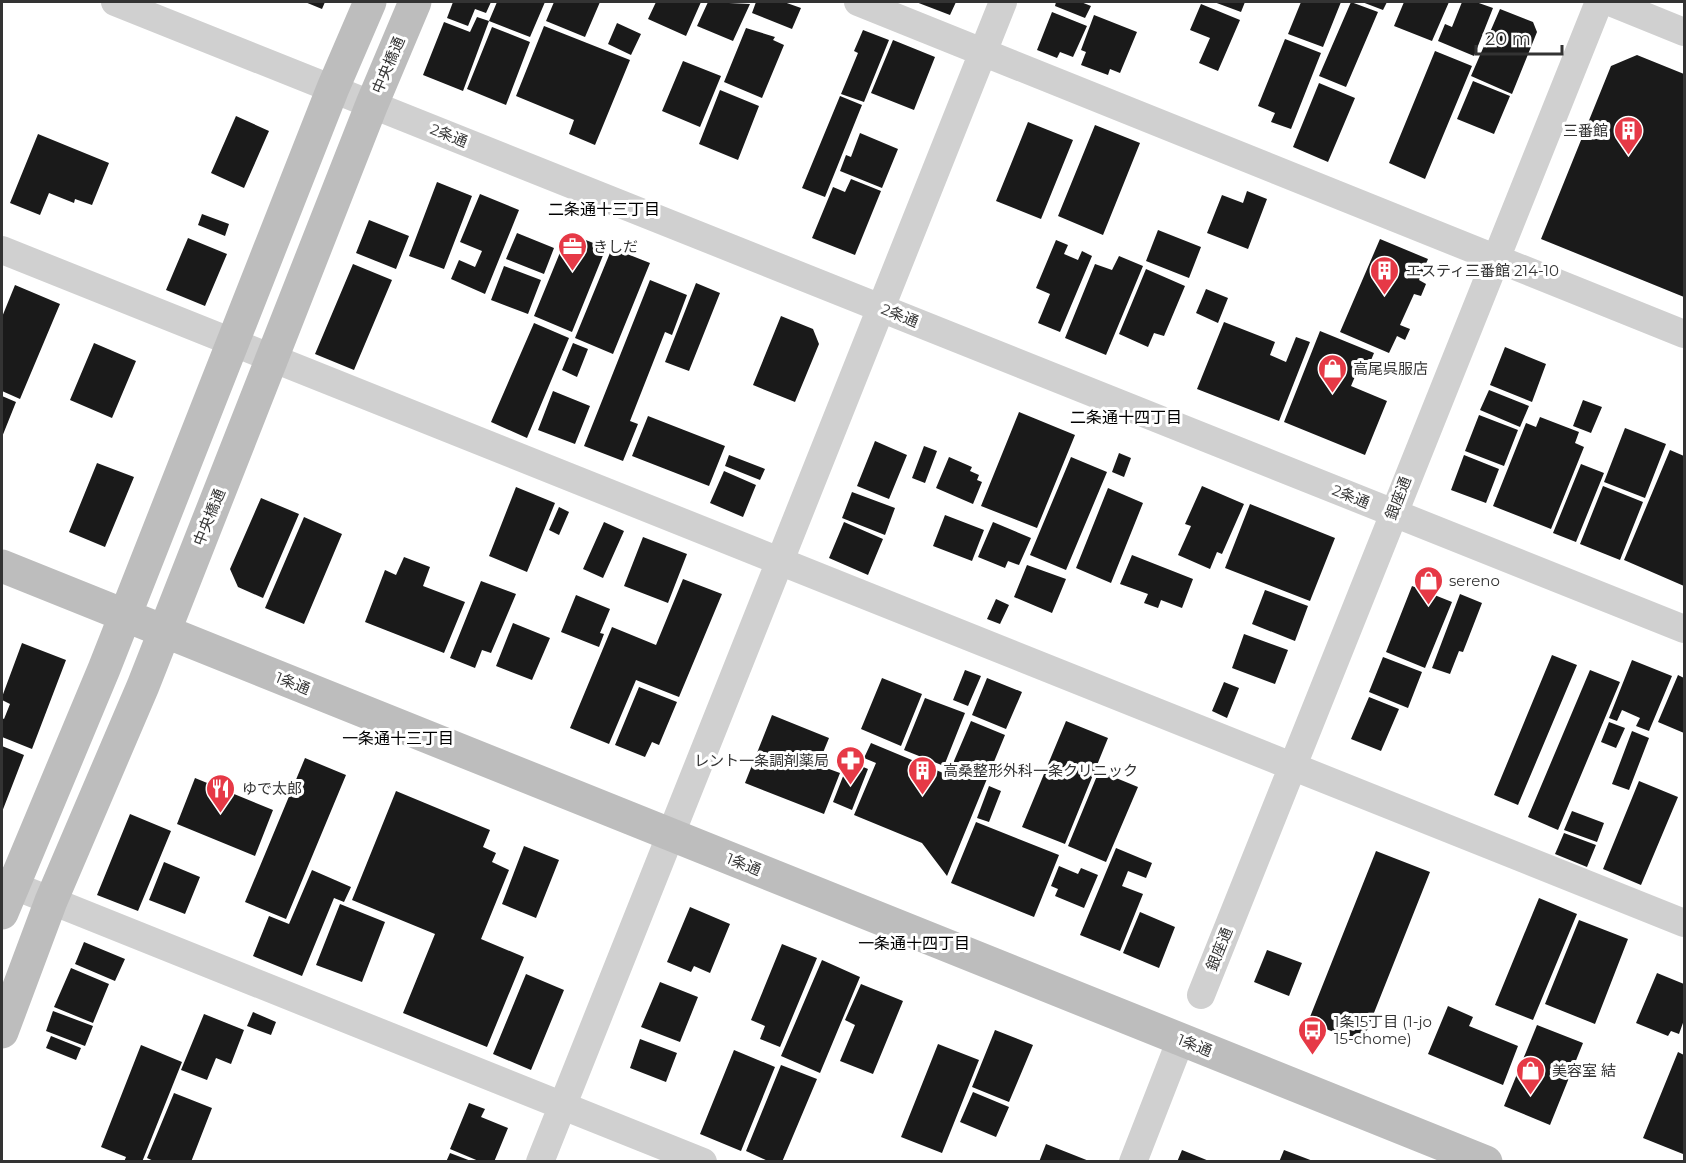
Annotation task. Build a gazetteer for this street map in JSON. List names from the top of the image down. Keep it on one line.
{"streets":{"street":["中央橋通","2条通","銀座通","1条通"]},"crossings":[["中央橋通","2条通"],["中央橋通","1条通"],["2条通","銀座通"]],"districts":["二条通十三丁目","二条通十四丁目","一条通十三丁目","一条通十四丁目"],"places":{"building":["三番館","エスティ三番館 214-10","高桑整形外科一条クリニック"],"office":["きしだ"],"shop":["高尾呉服店","sereno","美容室 結"],"pharmacy":["レント一条調剤薬局"],"restaurant":["ゆで太郎"],"bus stop":["1条15丁目 (1-jo 15-chome)"]},"scale_bar":"20 m"}
